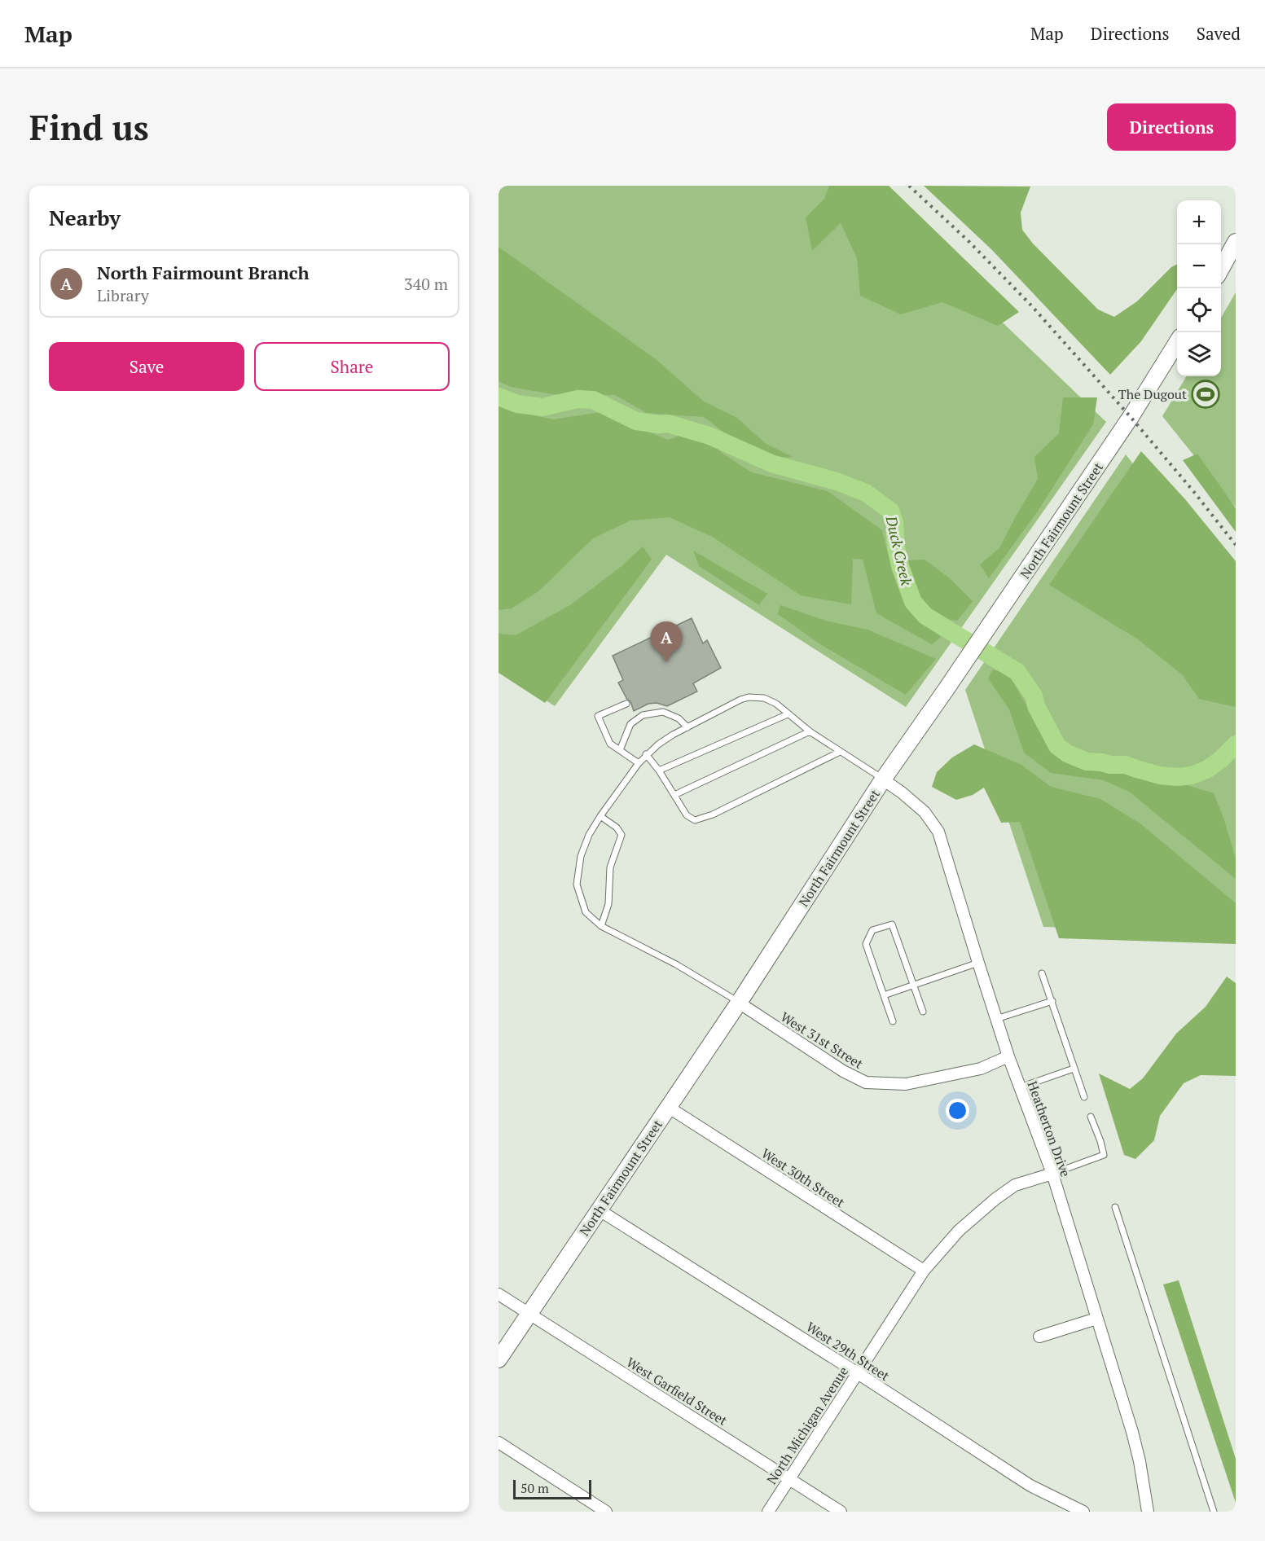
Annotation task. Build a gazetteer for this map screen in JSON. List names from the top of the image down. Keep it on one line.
{"streets":{"street":["North Fairmount Street","West 31st Street","Heatherton Drive","West 30th Street","West 29th Street","West Garfield Street","North Michigan Avenue"]},"crossings":[["North Fairmount Street","West 31st Street"],["North Fairmount Street","Heatherton Drive"],["North Fairmount Street","West 30th Street"],["North Fairmount Street","West 29th Street"],["North Fairmount Street","West Garfield Street"],["West 31st Street","Heatherton Drive"],["Heatherton Drive","North Michigan Avenue"],["West 30th Street","North Michigan Avenue"],["West 29th Street","North Michigan Avenue"],["West Garfield Street","North Michigan Avenue"]],"water":["Duck Creek"],"places":{"sports":["The Dugout"]},"scale_bar":"50 m","page":{"header":"Map","nav":["Map","Directions","Saved"],"buttons":["Directions",["Save","Share"]],"title":"Find us","heading":"Nearby","map_buttons":["+","−"],"list":[{"mark":"A","name":"North Fairmount Branch","note":"Library","value":"340 m"}],"pins":"A","scale":"50 m"}}
